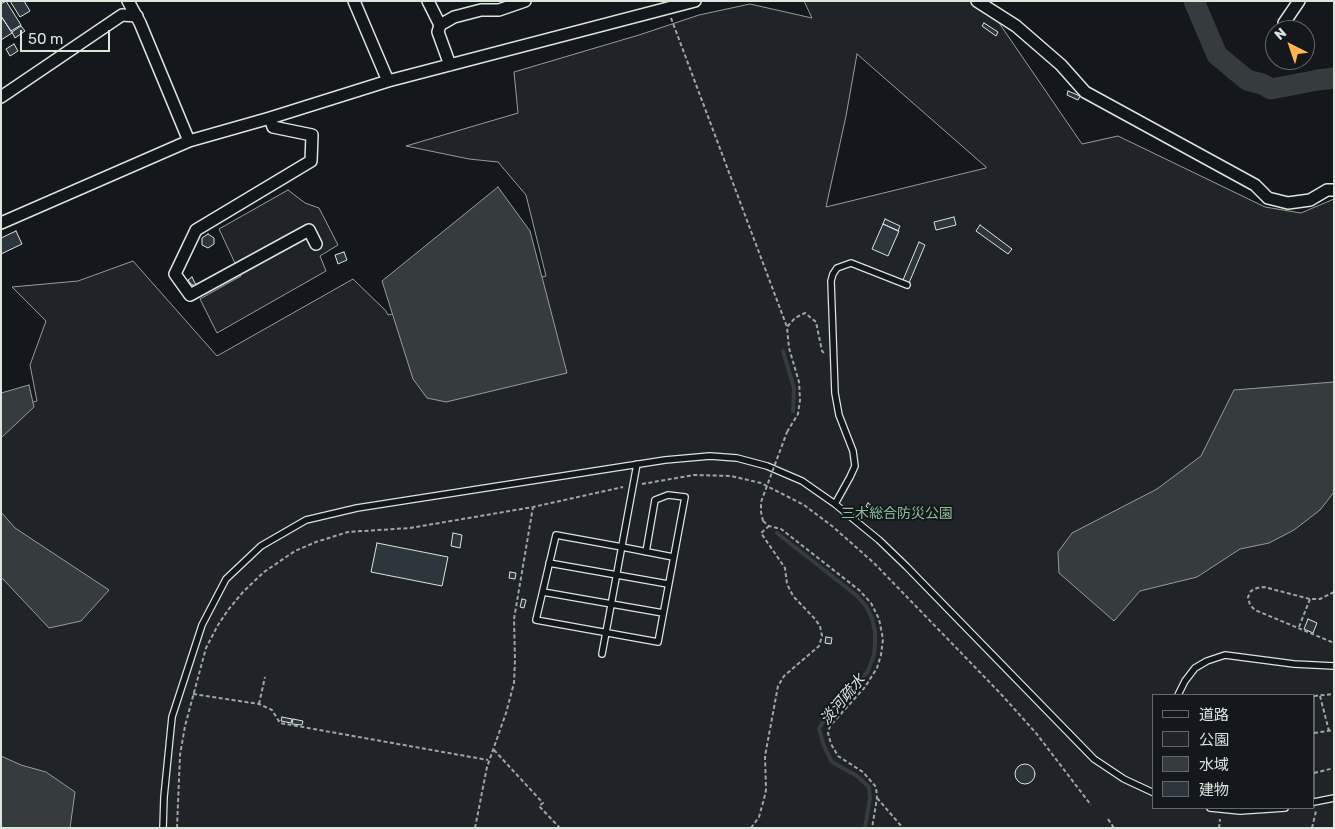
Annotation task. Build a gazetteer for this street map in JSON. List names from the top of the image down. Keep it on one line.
{"water":["淡河疏水"],"parks":["三木総合防災公園"],"legend":["道路","公園","水域","建物"],"scale_bar":"50 m","north":"top left"}
